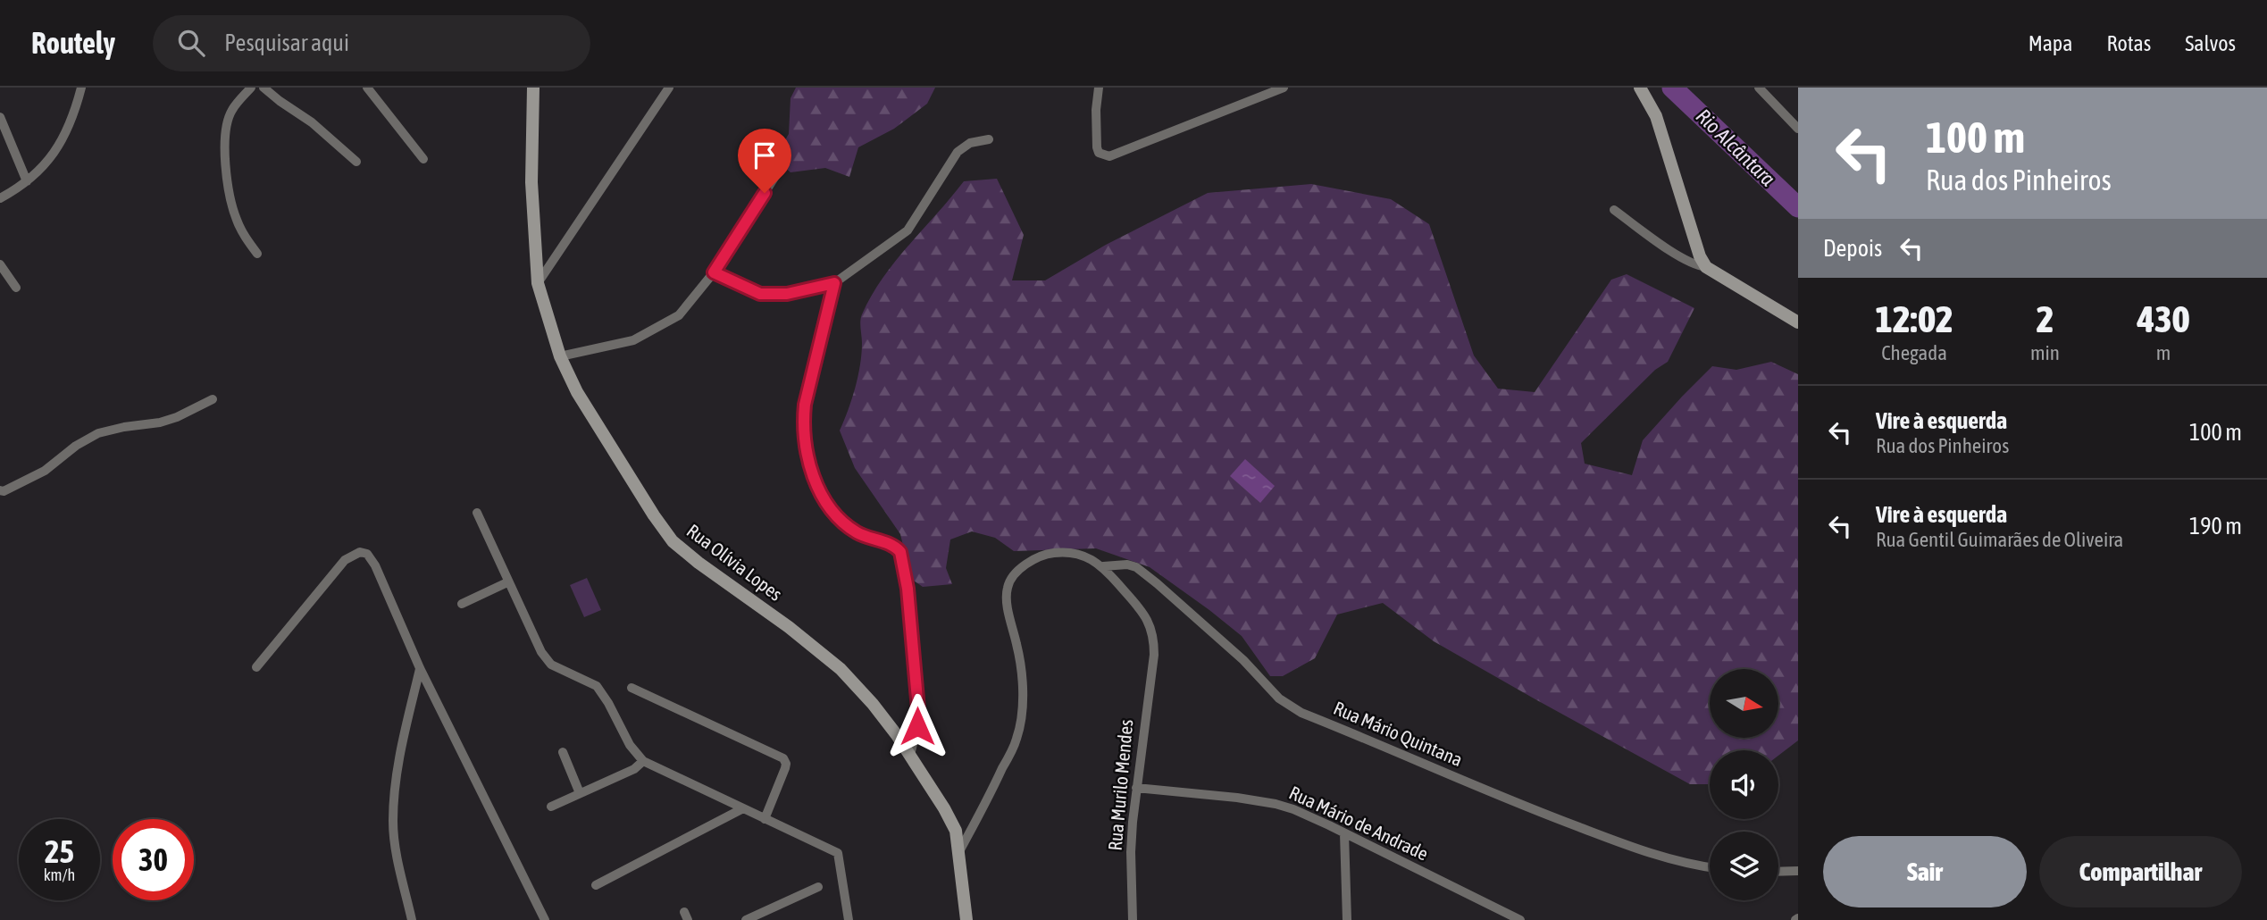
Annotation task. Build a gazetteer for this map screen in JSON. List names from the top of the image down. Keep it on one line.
{"streets":{"street":["Rua Olívia Lopes","Rua Mário Quintana","Rua Murilo Mendes","Rua Mário de Andrade"]},"crossings":[["Rua Mário Quintana","Rua Murilo Mendes"],["Rua Murilo Mendes","Rua Mário de Andrade"]],"water":["Rio Alcântara"],"north":"right","page":{"header":"Routely","search":"Pesquisar aqui","nav":["Mapa","Rotas","Salvos"],"turn":["100 m","Rua dos Pinheiros"],"then":"Depois","eta":["12:02","Chegada","2","min","430","m"],"list":[{"name":"Vire à esquerda","note":"Rua dos Pinheiros","value":"100 m"},{"name":"Vire à esquerda","note":"Rua Gentil Guimarães de Oliveira","value":"190 m"}],"speed":"25 km/h","limit":"30","buttons":["Sair","Compartilhar"]}}
